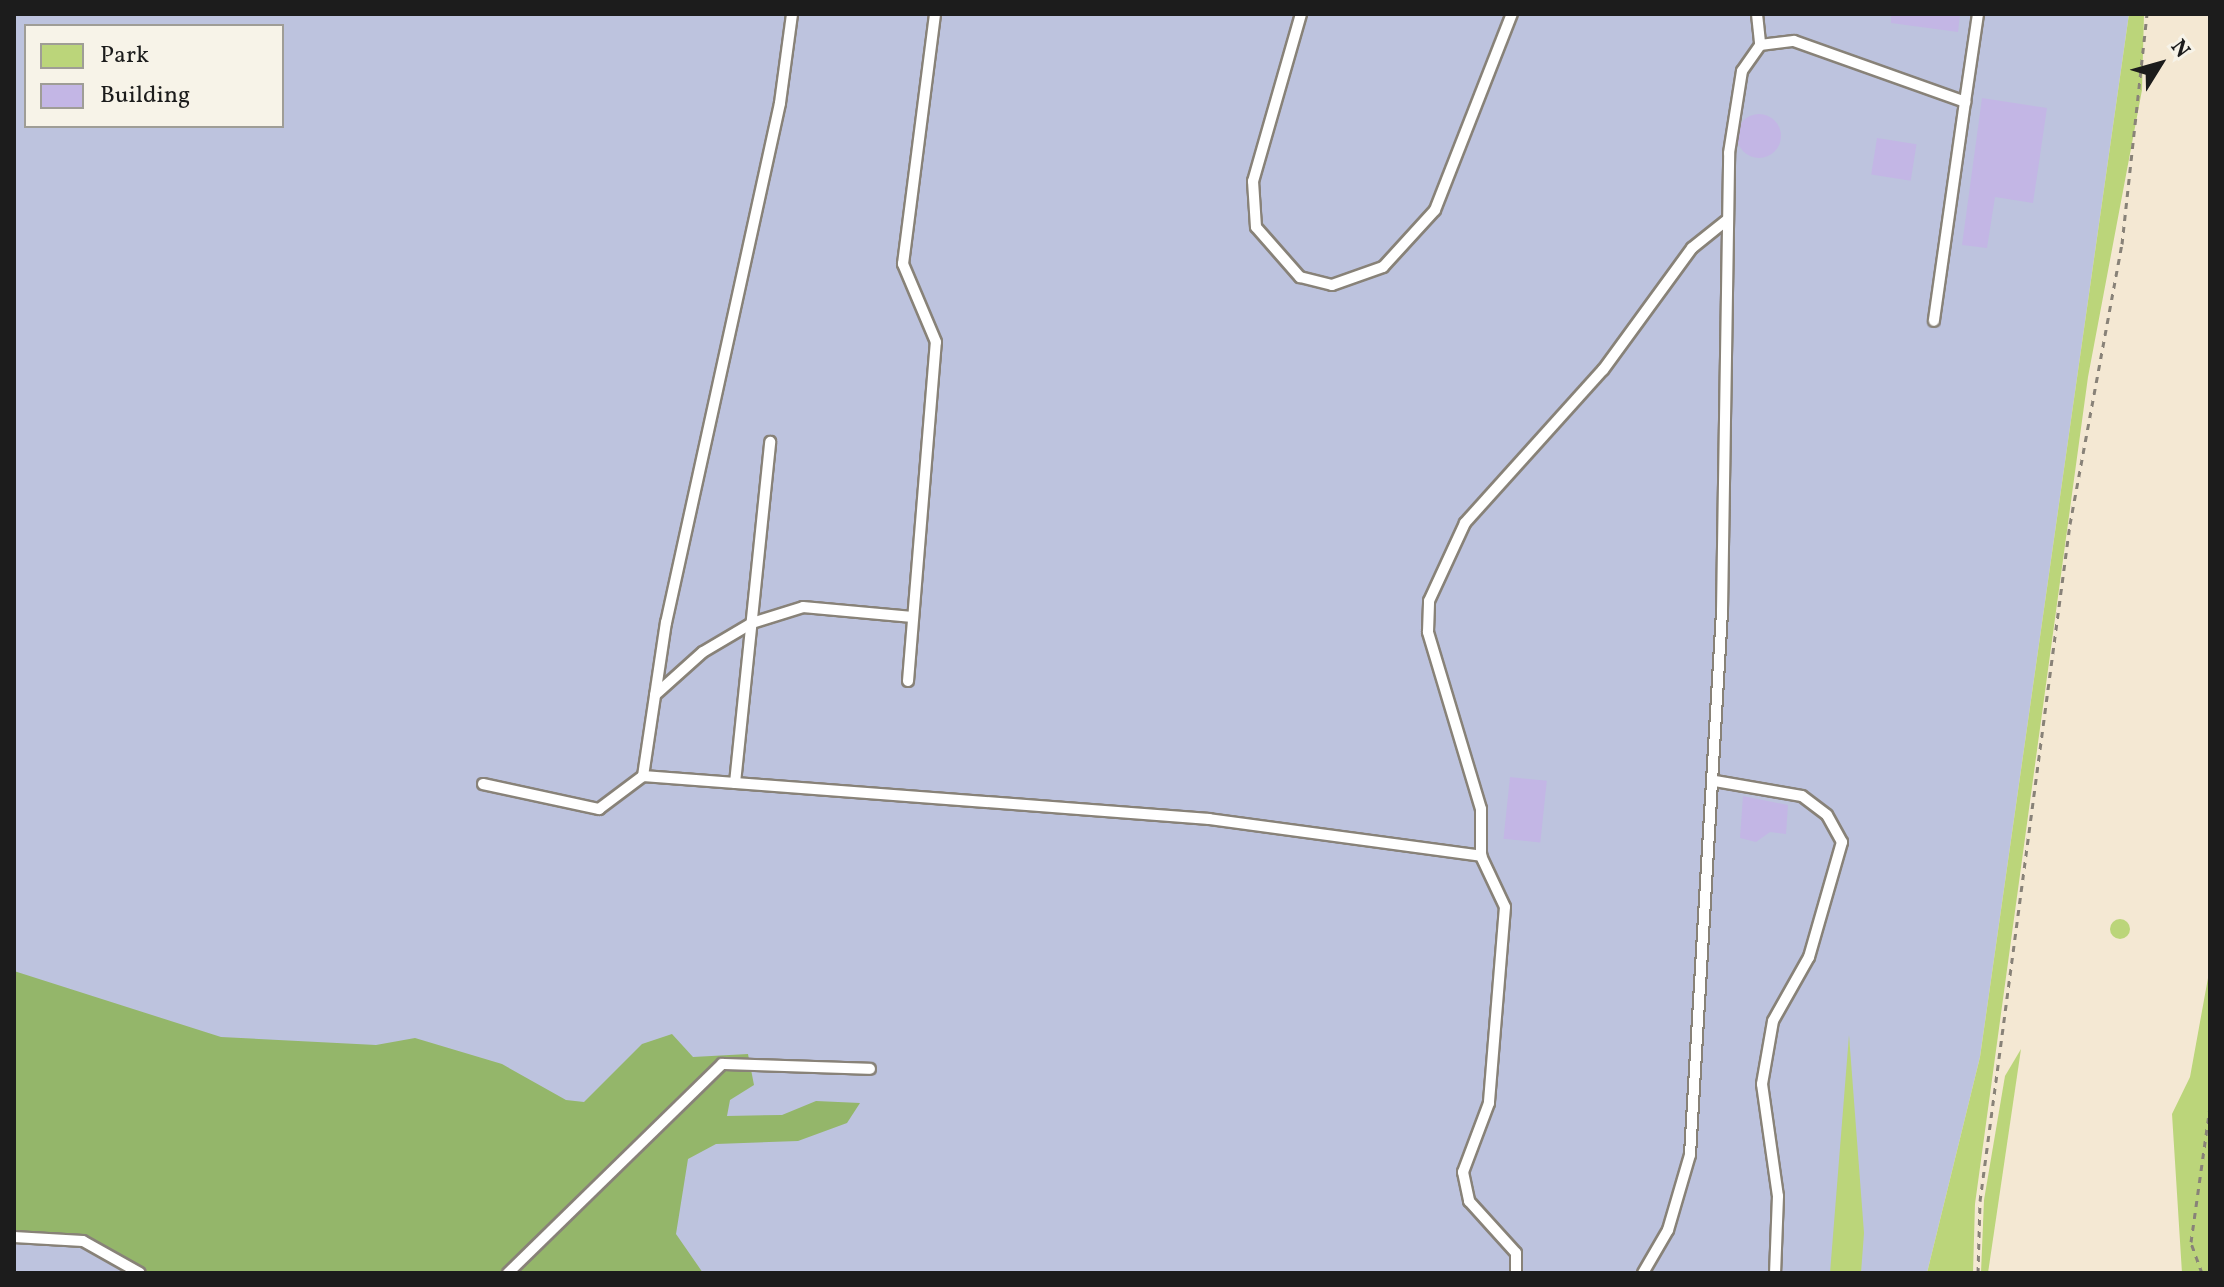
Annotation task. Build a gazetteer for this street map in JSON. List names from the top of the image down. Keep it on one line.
{"legend":["Park","Building"],"north":"top right"}
